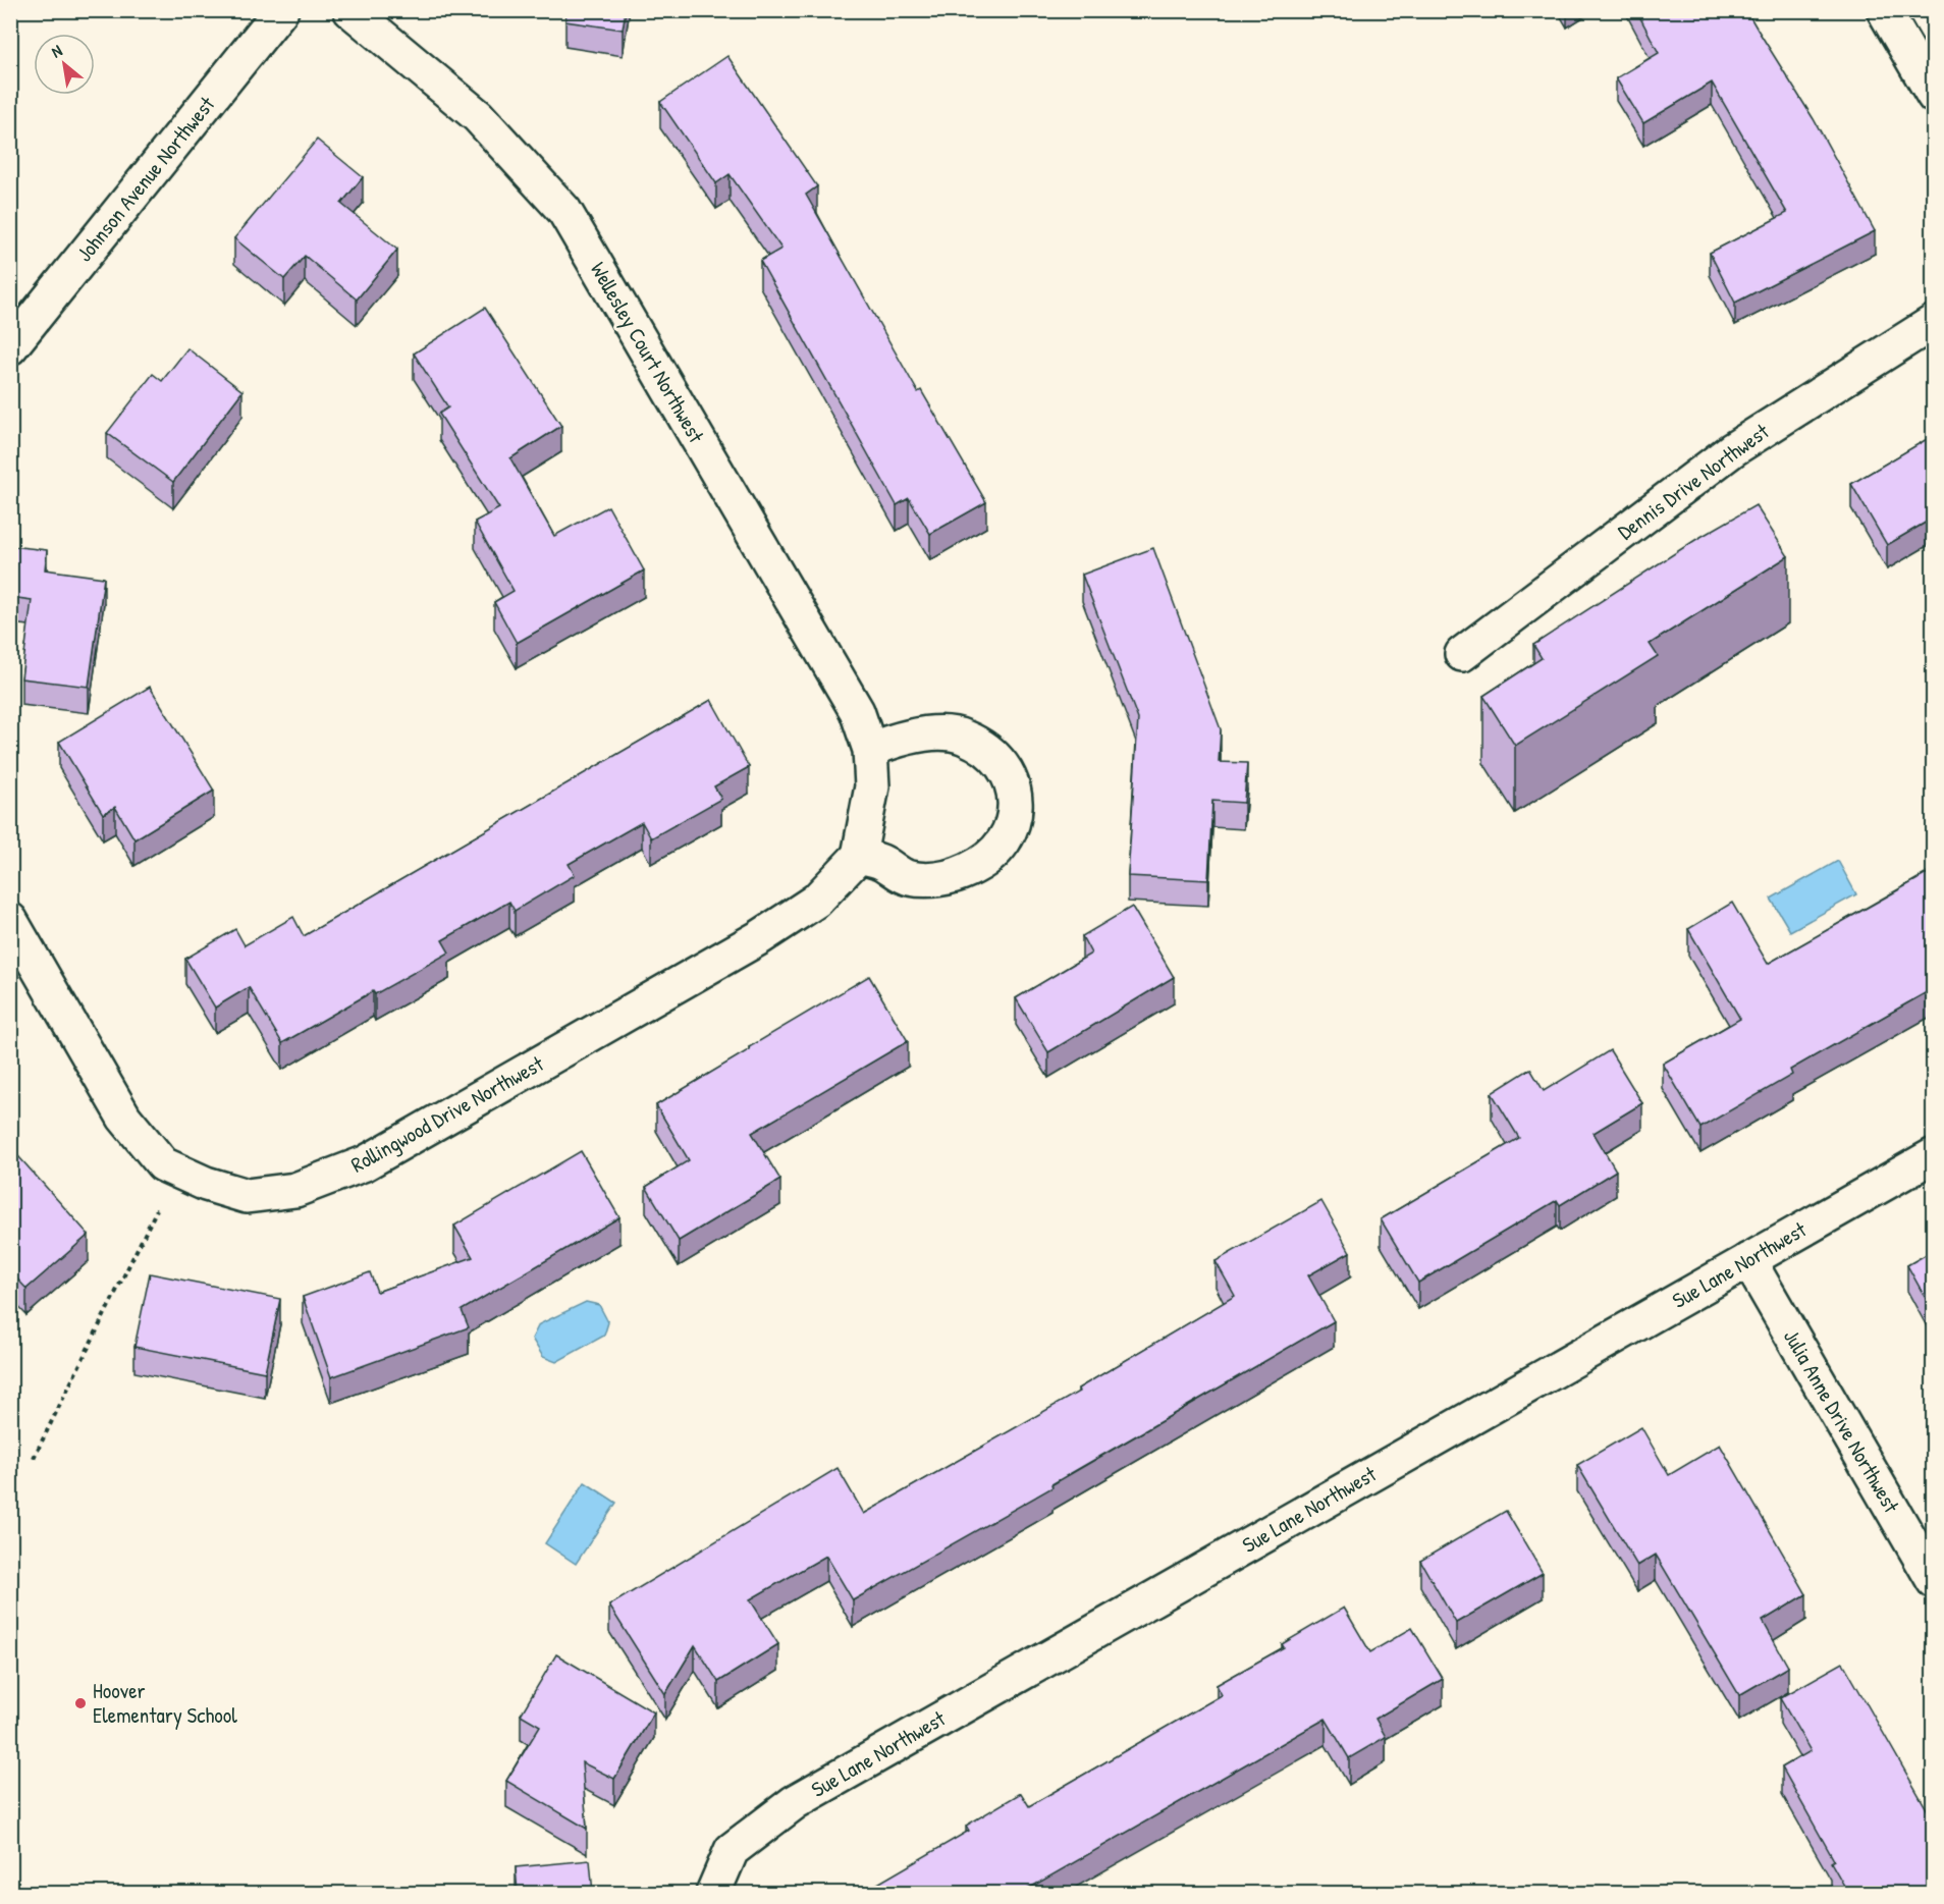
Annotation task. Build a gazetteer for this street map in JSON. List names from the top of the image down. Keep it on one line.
{"streets":{"street":["Johnson Avenue Northwest","Wellesley Court Northwest","Dennis Drive Northwest","Rollingwood Drive Northwest","Sue Lane Northwest","Julia Anne Drive Northwest"]},"crossings":[["Wellesley Court Northwest","Rollingwood Drive Northwest"],["Sue Lane Northwest","Julia Anne Drive Northwest"]],"places":["Hoover Elementary School"],"north":"top left"}
